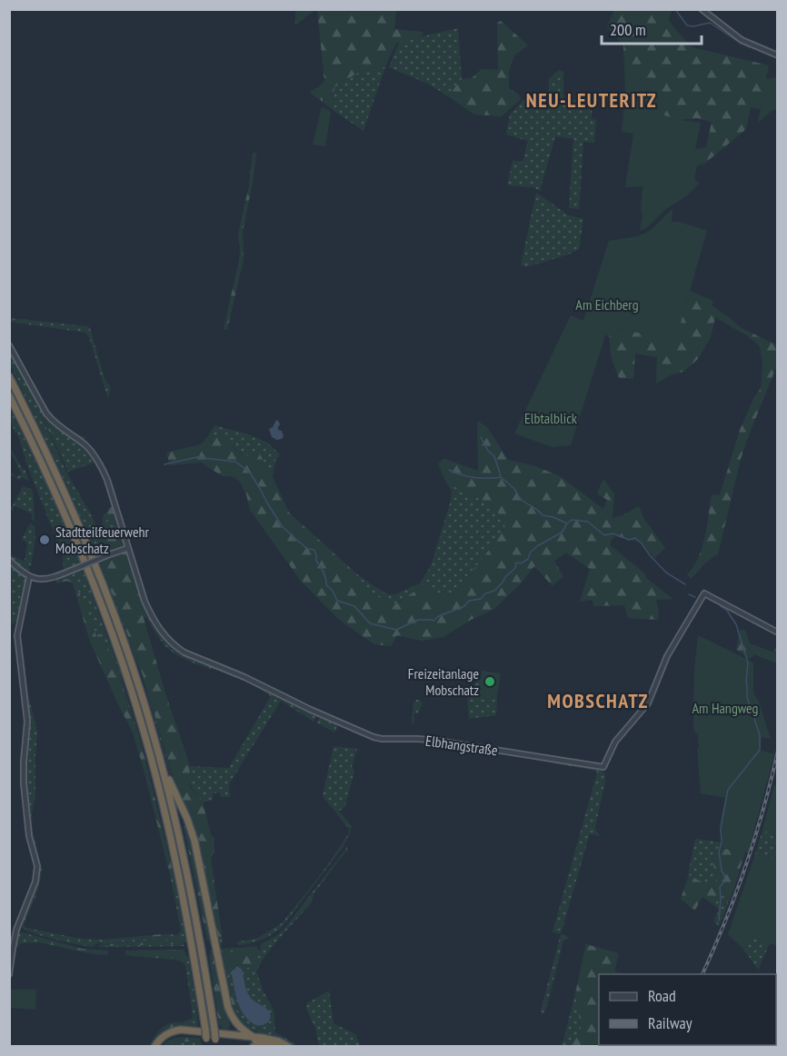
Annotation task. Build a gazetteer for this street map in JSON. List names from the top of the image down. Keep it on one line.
{"streets":{"street":["Elbhangstraße"]},"districts":["NEU-LEUTERITZ","MOBSCHATZ"],"parks":["Am Eichberg","Elbtalblick","Am Hangweg"],"places":["Stadtteilfeuerwehr Mobschatz","Freizeitanlage Mobschatz"],"legend":["Road","Railway"],"scale_bar":"200 m"}
